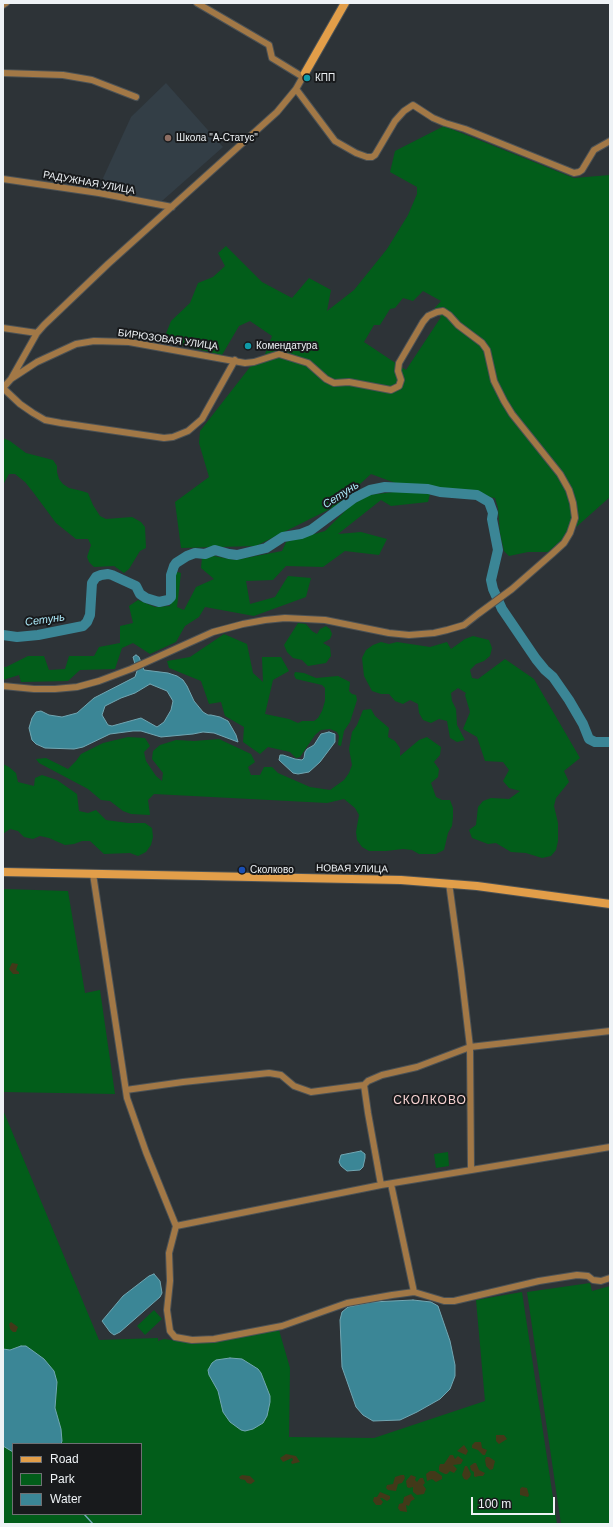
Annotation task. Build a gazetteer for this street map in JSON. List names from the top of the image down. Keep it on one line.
{"streets":{"street":["РАДУЖНАЯ УЛИЦА","БИРЮЗОВАЯ УЛИЦА","НОВАЯ УЛИЦА"]},"districts":["СКОЛКОВО"],"water":["Сетунь"],"places":["КПП","Школа \"А-Статус\"","Комендатура","Сколково"],"legend":["Road","Park","Water"],"scale_bar":"100 m"}
